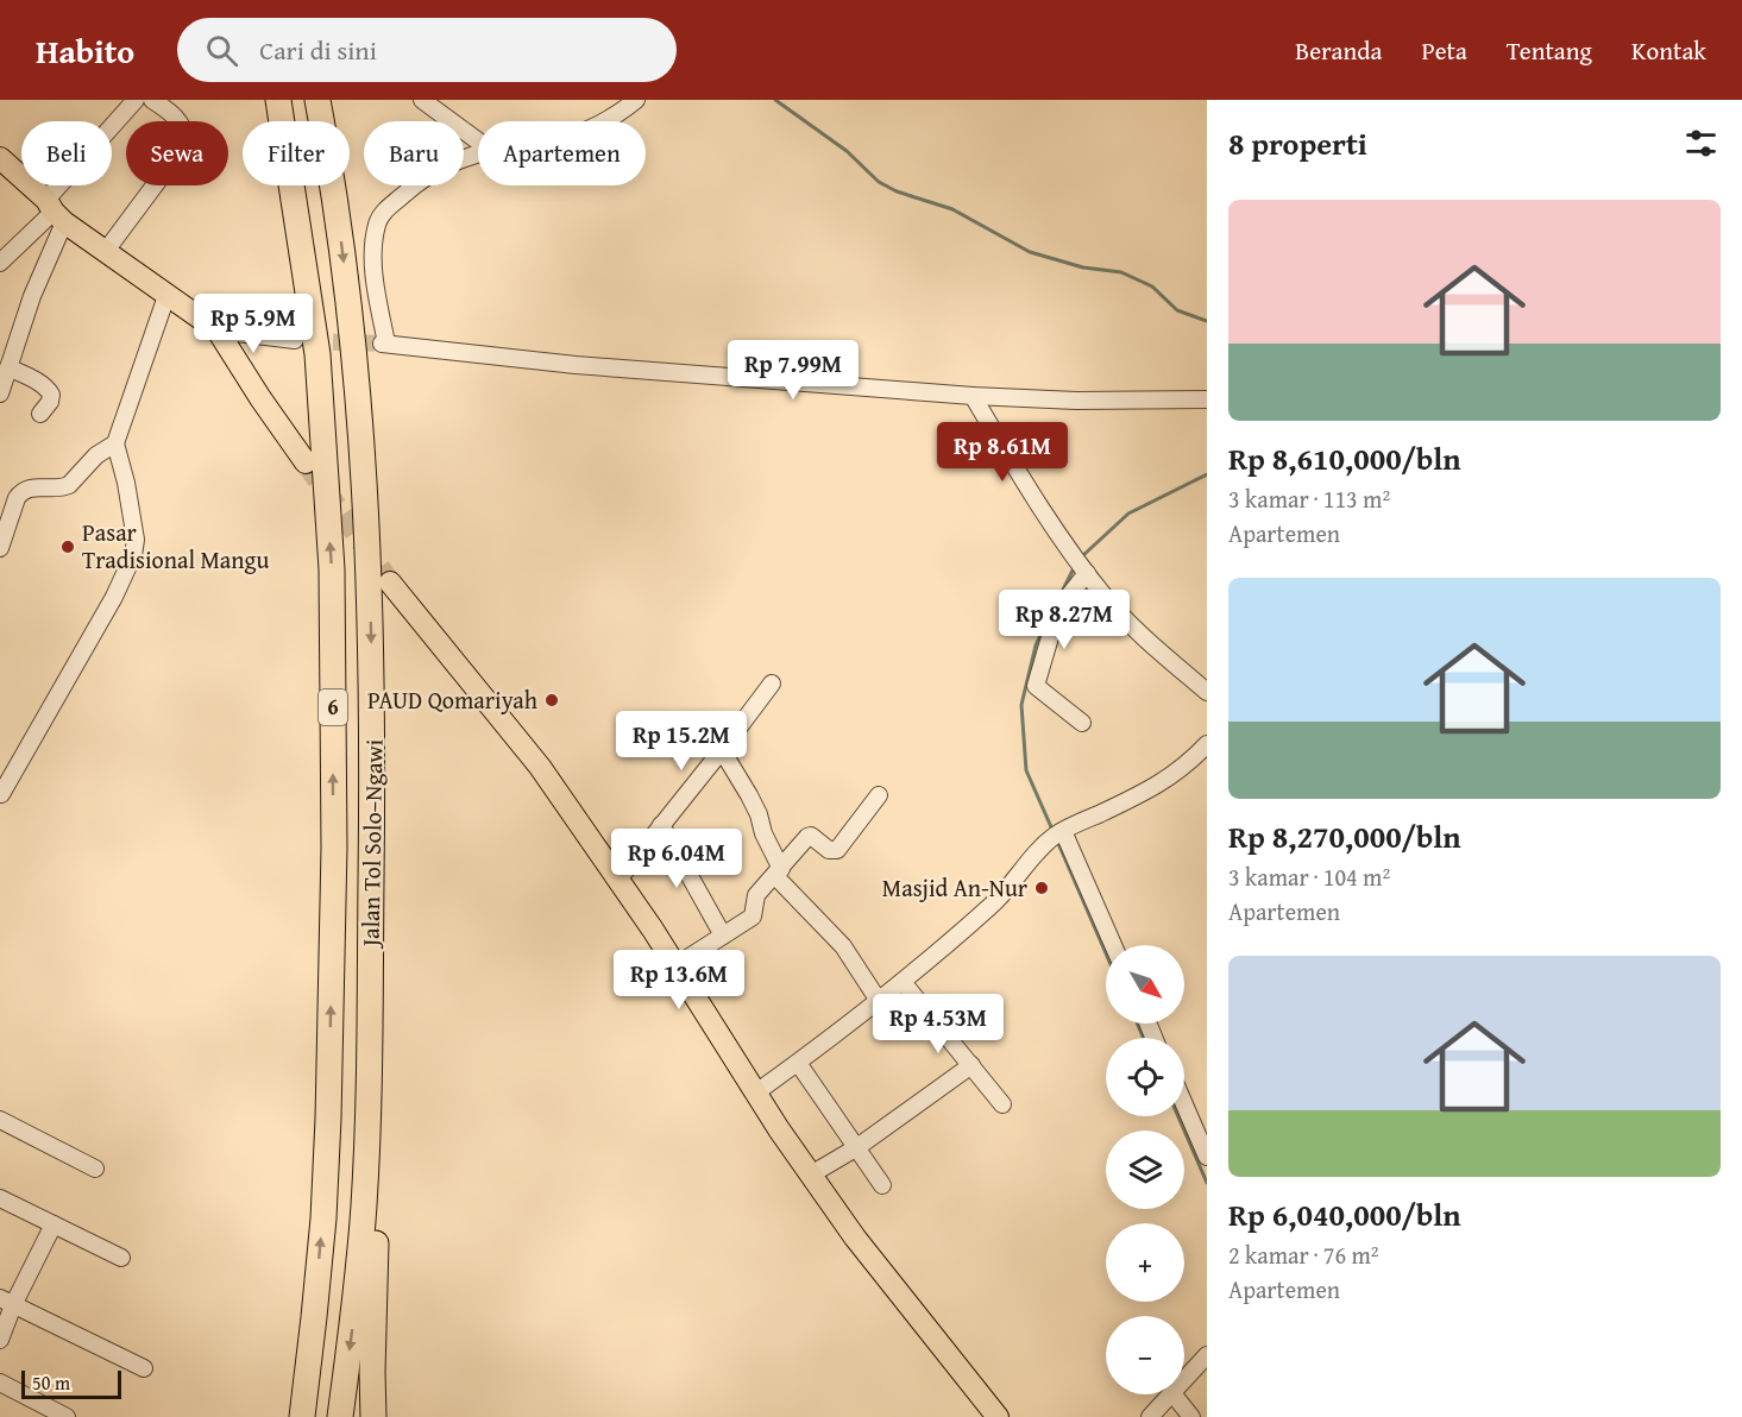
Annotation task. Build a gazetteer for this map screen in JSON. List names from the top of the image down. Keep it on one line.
{"streets":{"highway":["6","Jalan Tol Solo–Ngawi"]},"places":["Pasar Tradisional Mangu","PAUD Qomariyah","Masjid An-Nur"],"scale_bar":"50 m","north":"bottom right","page":{"header":"Habito","search":"Cari di sini","nav":["Beranda","Peta","Tentang","Kontak"],"heading":"8 properti","chip":["Beli","Sewa","Filter","Baru","Apartemen"],"list":[{"name":"Rp 8,610,000/bln","note":"3 kamar · 113 m² · Apartemen"},{"name":"Rp 8,270,000/bln","note":"3 kamar · 104 m² · Apartemen"},{"name":"Rp 6,040,000/bln","note":"2 kamar · 76 m² · Apartemen"}],"price":["Rp 5.9M","Rp 7.99M","Rp 8.61M","Rp 8.27M","Rp 15.2M","Rp 6.04M","Rp 13.6M","Rp 4.53M"],"map_buttons":["+","−"],"scale":"50 m"}}
